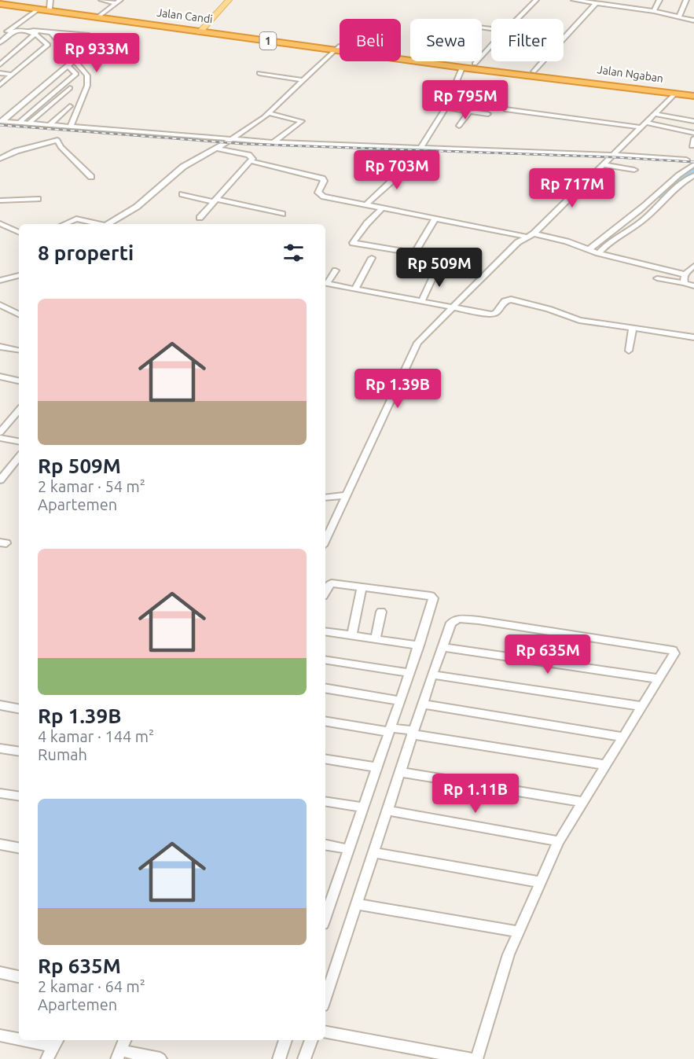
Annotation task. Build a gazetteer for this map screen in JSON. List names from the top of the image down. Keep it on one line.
{"streets":{"highway":["Jalan Candi","1","Jalan Ngaban"]},"crossings":[["Jalan Candi","1"],["Jalan Candi","Jalan Ngaban"],["1","Jalan Ngaban"]],"page":{"chip":["Beli","Sewa","Filter"],"price":["Rp 933M","Rp 795M","Rp 703M","Rp 717M","Rp 509M","Rp 1.39B","Rp 635M","Rp 1.11B"],"heading":"8 properti","list":[{"name":"Rp 509M","note":"2 kamar · 54 m² · Apartemen"},{"name":"Rp 1.39B","note":"4 kamar · 144 m² · Rumah"},{"name":"Rp 635M","note":"2 kamar · 64 m² · Apartemen"}]}}
